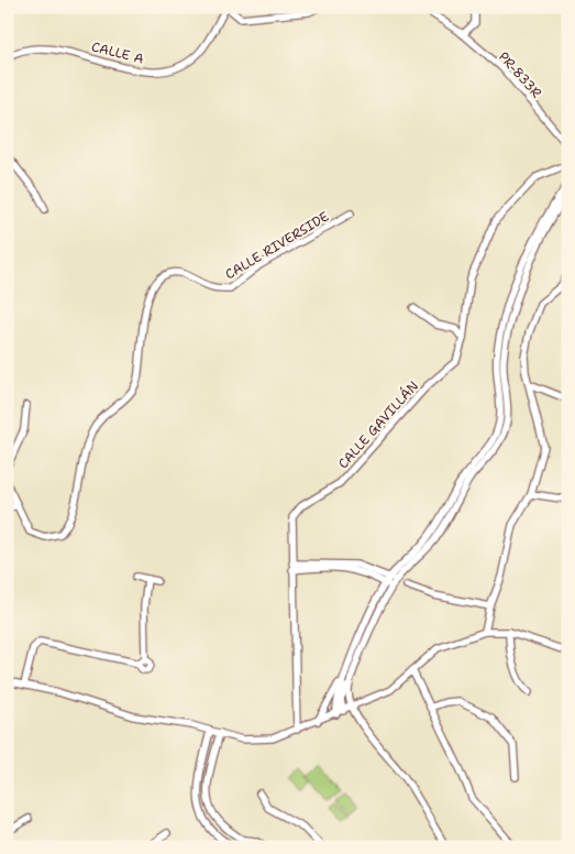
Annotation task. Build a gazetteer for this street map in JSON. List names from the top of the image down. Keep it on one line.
{"streets":{"street":["CALLE A","PR-833R","CALLE RIVERSIDE","CALLE GAVILLÁN"]}}
